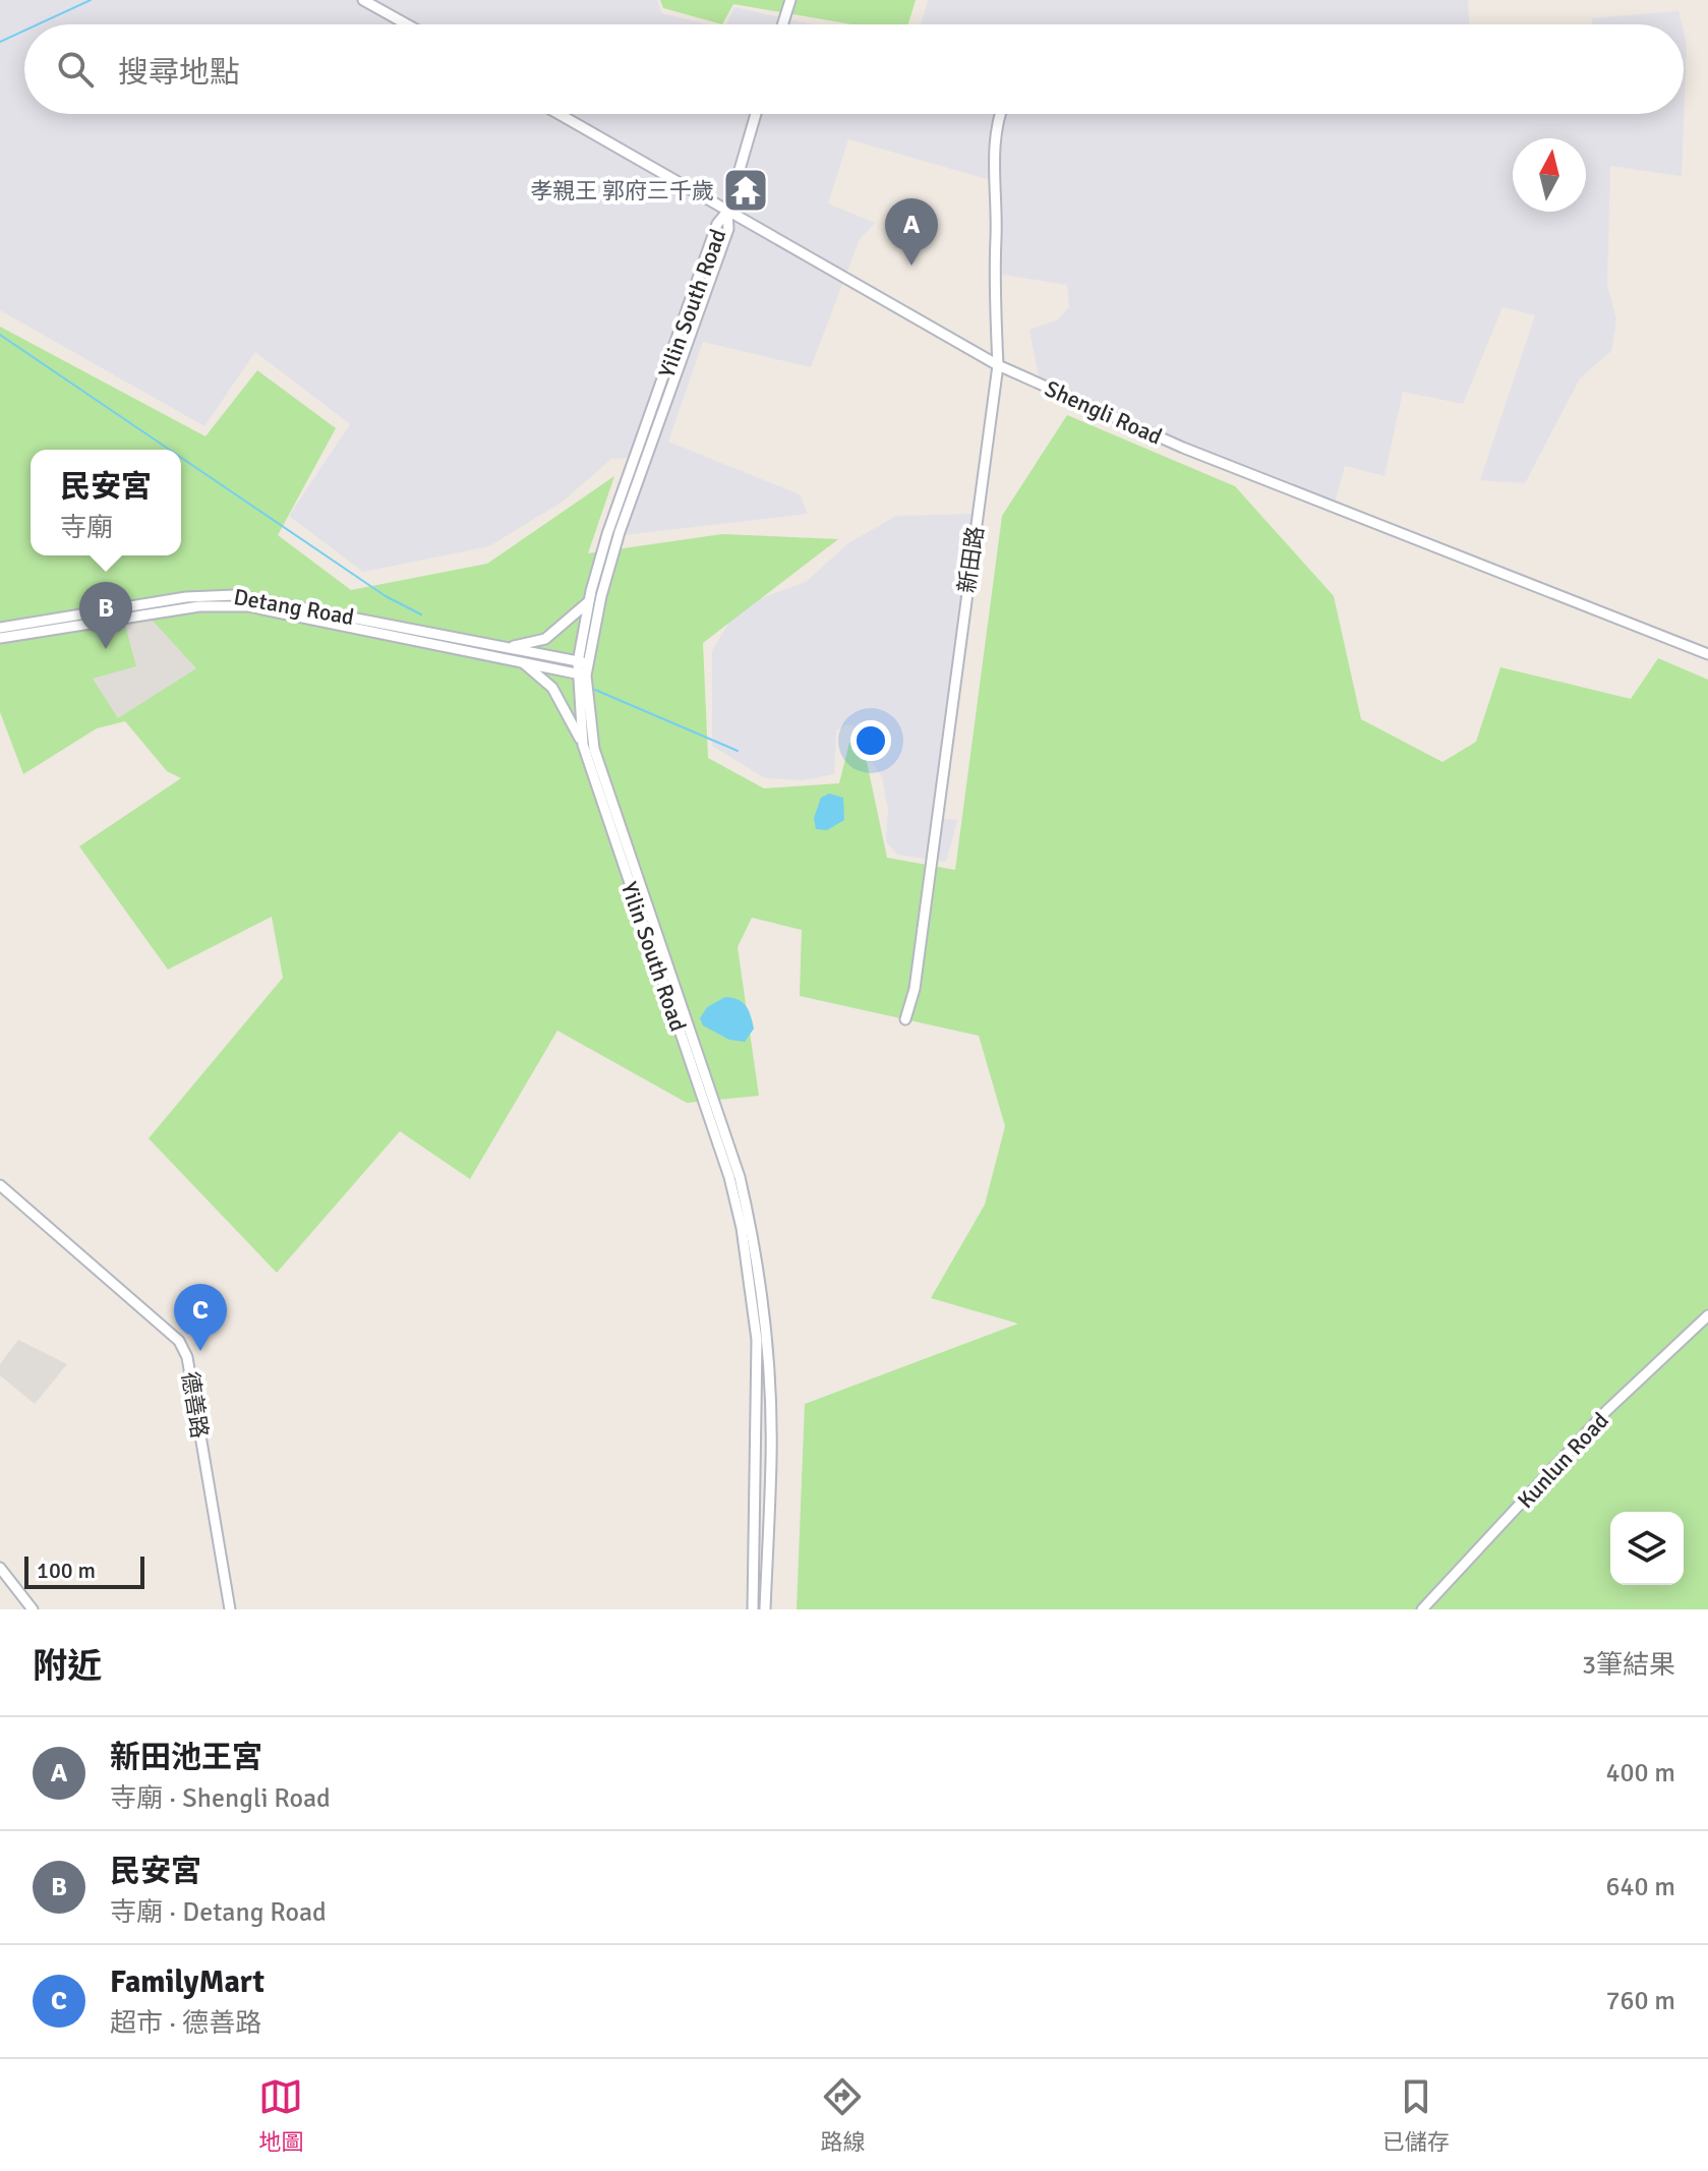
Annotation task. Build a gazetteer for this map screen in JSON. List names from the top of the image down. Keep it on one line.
{"streets":{"street":["Yilin South Road","Shengli Road","新田路","Detang Road","德善路","Kunlun Road"]},"crossings":[["Yilin South Road","Shengli Road"],["Yilin South Road","Detang Road"],["Shengli Road","新田路"]],"places":{"temple":["孝親王 郭府三千歲"]},"scale_bar":"100 m","north":"top","page":{"search":"搜尋地點","pins":["A","B","C"],"popup":["民安宮","寺廟"],"scale":"100 m","heading":["附近","3筆結果"],"list":[{"mark":"A","name":"新田池王宮","note":"寺廟 · Shengli Road","value":"400 m"},{"mark":"B","name":"民安宮","note":"寺廟 · Detang Road","value":"640 m"},{"mark":"C","name":"FamilyMart","note":"超市 · 德善路","value":"760 m"}],"nav":["地圖","路線","已儲存"]}}
